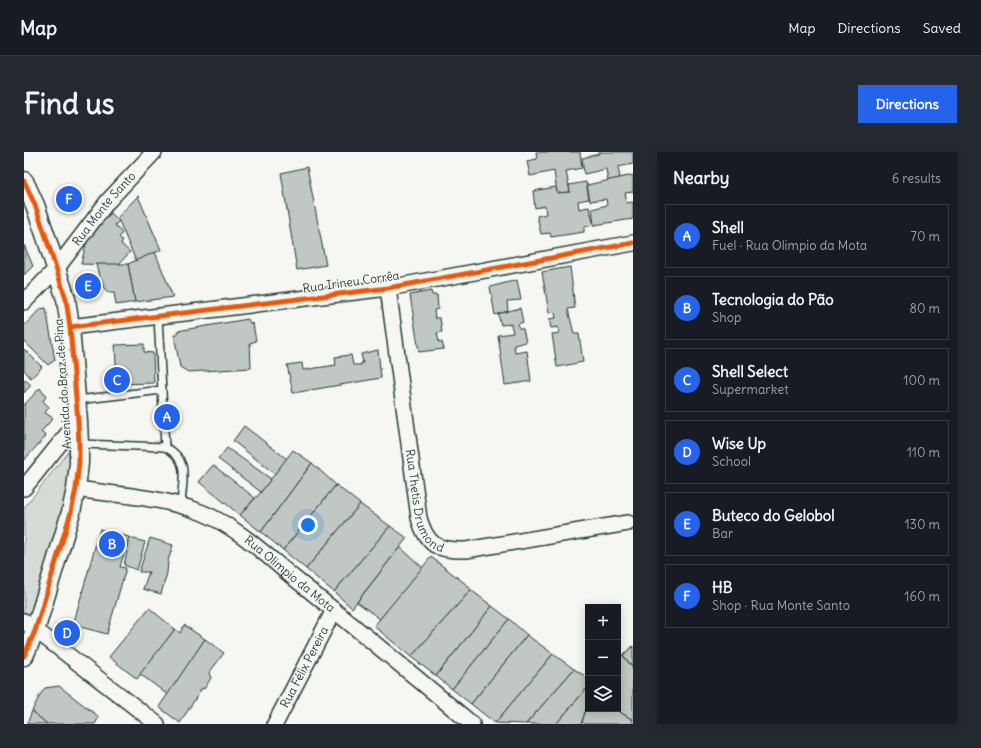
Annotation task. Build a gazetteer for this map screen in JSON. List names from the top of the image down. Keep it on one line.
{"streets":{"street":["Rua Monte Santo","Rua Irineu Corrêa","Avenida do Braz de Pina","Rua Thetis Drumond","Rua Olimpio da Mota","Rua Félix Pereira"]},"crossings":[["Rua Monte Santo","Avenida do Braz de Pina"],["Rua Irineu Corrêa","Avenida do Braz de Pina"],["Rua Irineu Corrêa","Rua Thetis Drumond"],["Avenida do Braz de Pina","Rua Olimpio da Mota"],["Rua Olimpio da Mota","Rua Félix Pereira"]],"page":{"header":"Map","nav":["Map","Directions","Saved"],"buttons":"Directions","title":"Find us","heading":["Nearby","6 results"],"pins":["F","E","C","A","B","D"],"list":[{"mark":"A","name":"Shell","note":"Fuel · Rua Olimpio da Mota","value":"70 m"},{"mark":"B","name":"Tecnologia do Pão","note":"Shop","value":"80 m"},{"mark":"C","name":"Shell Select","note":"Supermarket","value":"100 m"},{"mark":"D","name":"Wise Up","note":"School","value":"110 m"},{"mark":"E","name":"Buteco do Gelobol","note":"Bar","value":"130 m"},{"mark":"F","name":"HB","note":"Shop · Rua Monte Santo","value":"160 m"}],"map_buttons":["+","−"]}}
